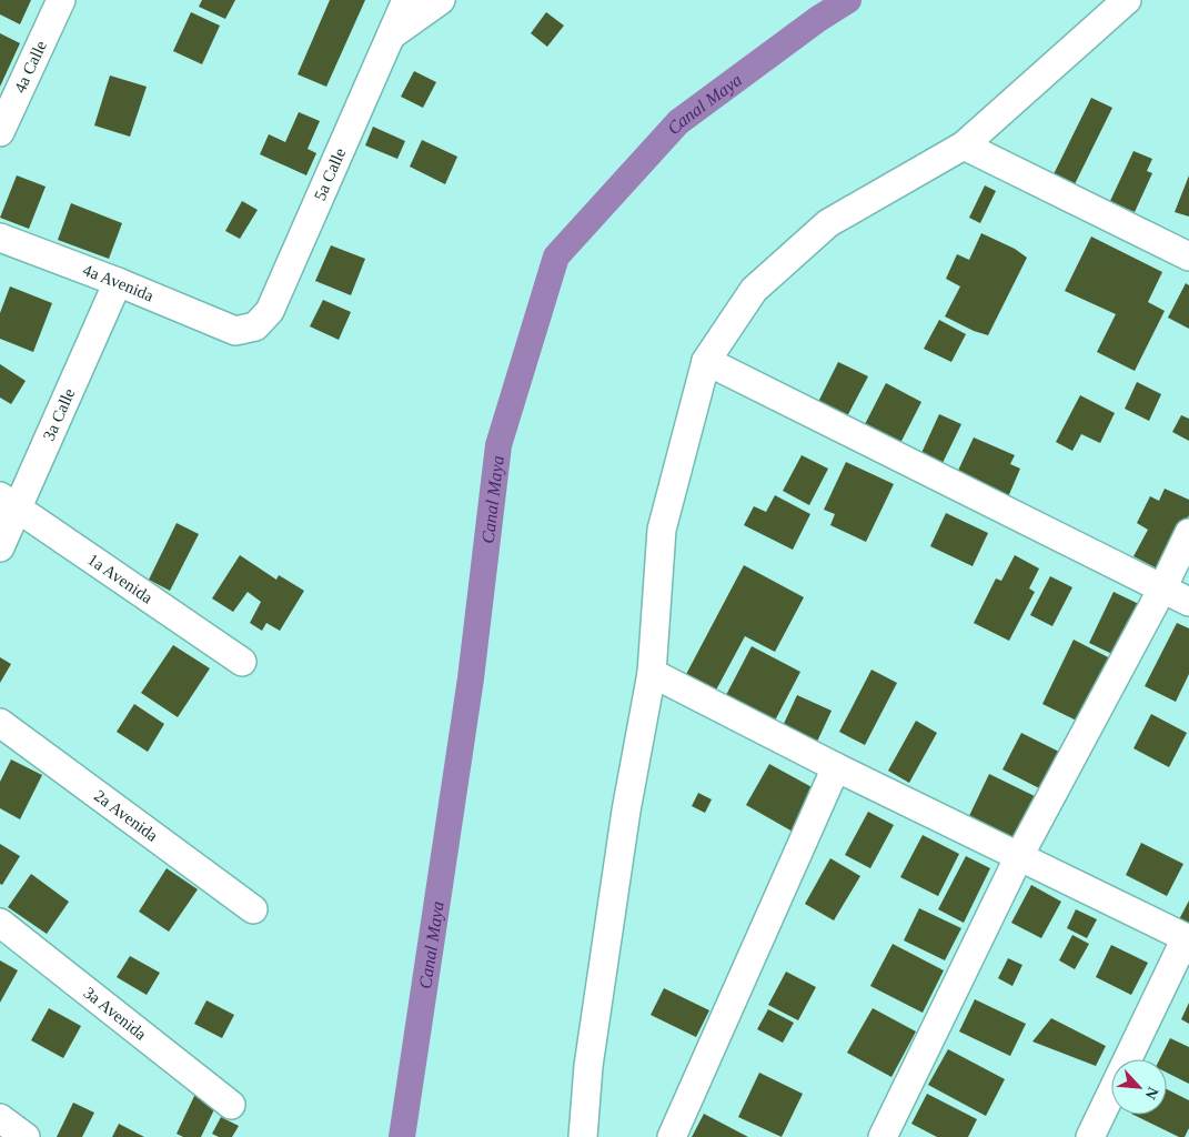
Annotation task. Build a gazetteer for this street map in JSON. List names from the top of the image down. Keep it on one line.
{"streets":{"street":["4a Calle","5a Calle","4a Avenida","3a Calle","1a Avenida","2a Avenida","3a Avenida"]},"crossings":[["5a Calle","4a Avenida"],["4a Avenida","3a Calle"],["3a Calle","1a Avenida"]],"water":["Canal Maya"],"north":"bottom right"}
